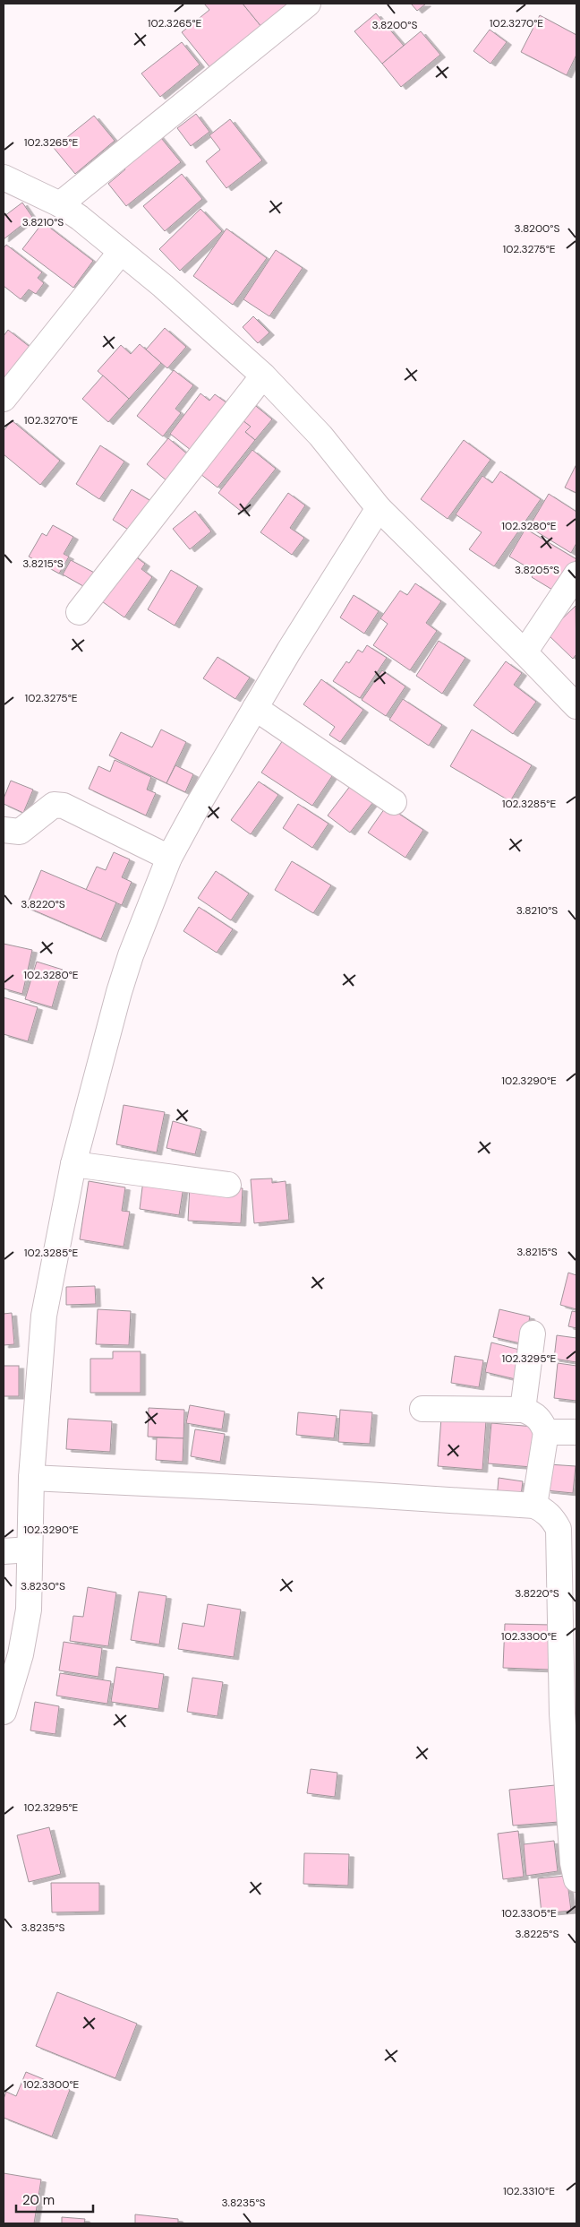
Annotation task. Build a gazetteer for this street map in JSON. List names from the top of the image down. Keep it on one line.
{"scale_bar":"20 m","coordinates":["102.3265°E","102.3270°E","3.8200°S","3.8210°S","102.3275°E","102.3280°E","3.8215°S","3.8205°S","102.3285°E","3.8220°S","102.3290°E","102.3295°E","3.8230°S","102.3300°E","102.3305°E","3.8235°S","3.8225°S","102.3310°E"]}
